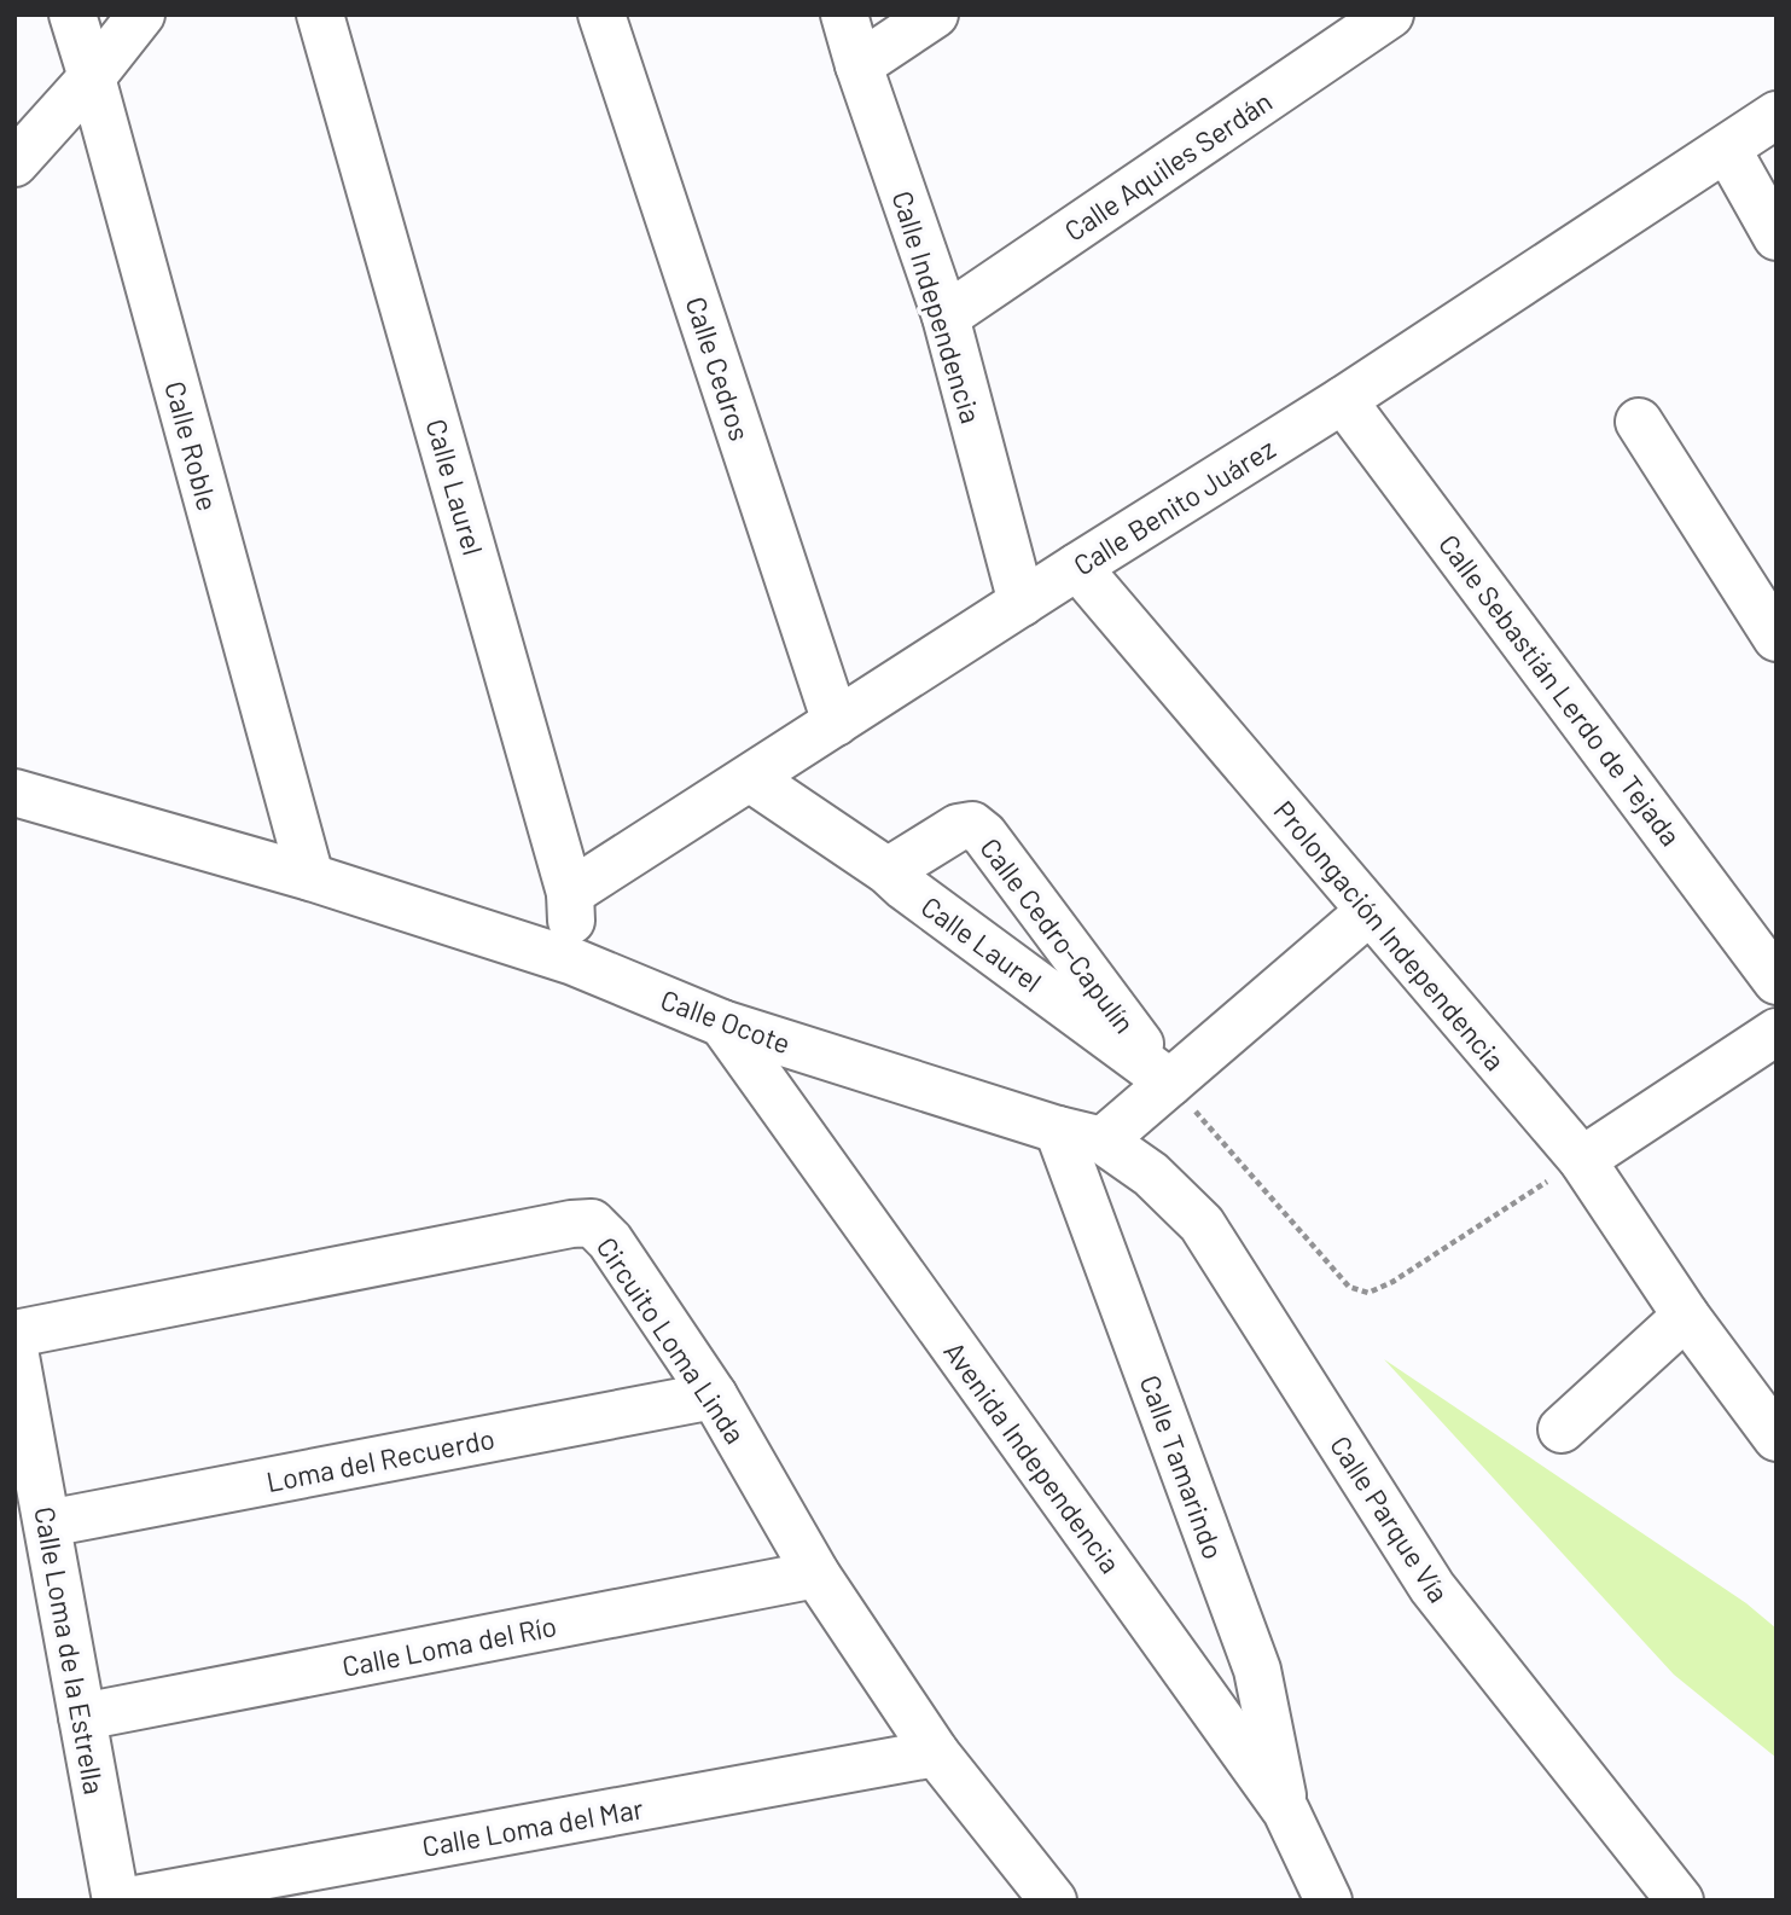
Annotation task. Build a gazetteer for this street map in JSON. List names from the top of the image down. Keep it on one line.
{"streets":{"street":["Calle Aquiles Serdán","Calle Independencia","Calle Cedros","Calle Roble","Calle Laurel","Calle Benito Juárez","Calle Sebastián Lerdo de Tejada","Calle Cedro-Capulín","Prolongación Independencia","Calle Ocote","Circuito Loma Linda","Avenida Independencia","Loma del Recuerdo","Calle Tamarindo","Calle Parque Vía","Calle Loma del Río","Calle Loma de la Estrella","Calle Loma del Mar"]},"crossings":[["Calle Aquiles Serdán","Calle Independencia"],["Calle Independencia","Calle Benito Juárez"],["Calle Cedros","Calle Benito Juárez"],["Calle Roble","Calle Ocote"],["Calle Laurel","Calle Benito Juárez"],["Calle Laurel","Calle Cedro-Capulín"],["Calle Laurel","Calle Ocote"],["Calle Benito Juárez","Calle Sebastián Lerdo de Tejada"],["Calle Benito Juárez","Prolongación Independencia"],["Calle Ocote","Avenida Independencia"],["Calle Ocote","Calle Tamarindo"],["Calle Ocote","Calle Parque Vía"],["Circuito Loma Linda","Loma del Recuerdo"],["Circuito Loma Linda","Calle Loma del Río"],["Circuito Loma Linda","Calle Loma del Mar"],["Avenida Independencia","Calle Tamarindo"],["Loma del Recuerdo","Calle Loma de la Estrella"],["Calle Loma del Río","Calle Loma de la Estrella"]]}
